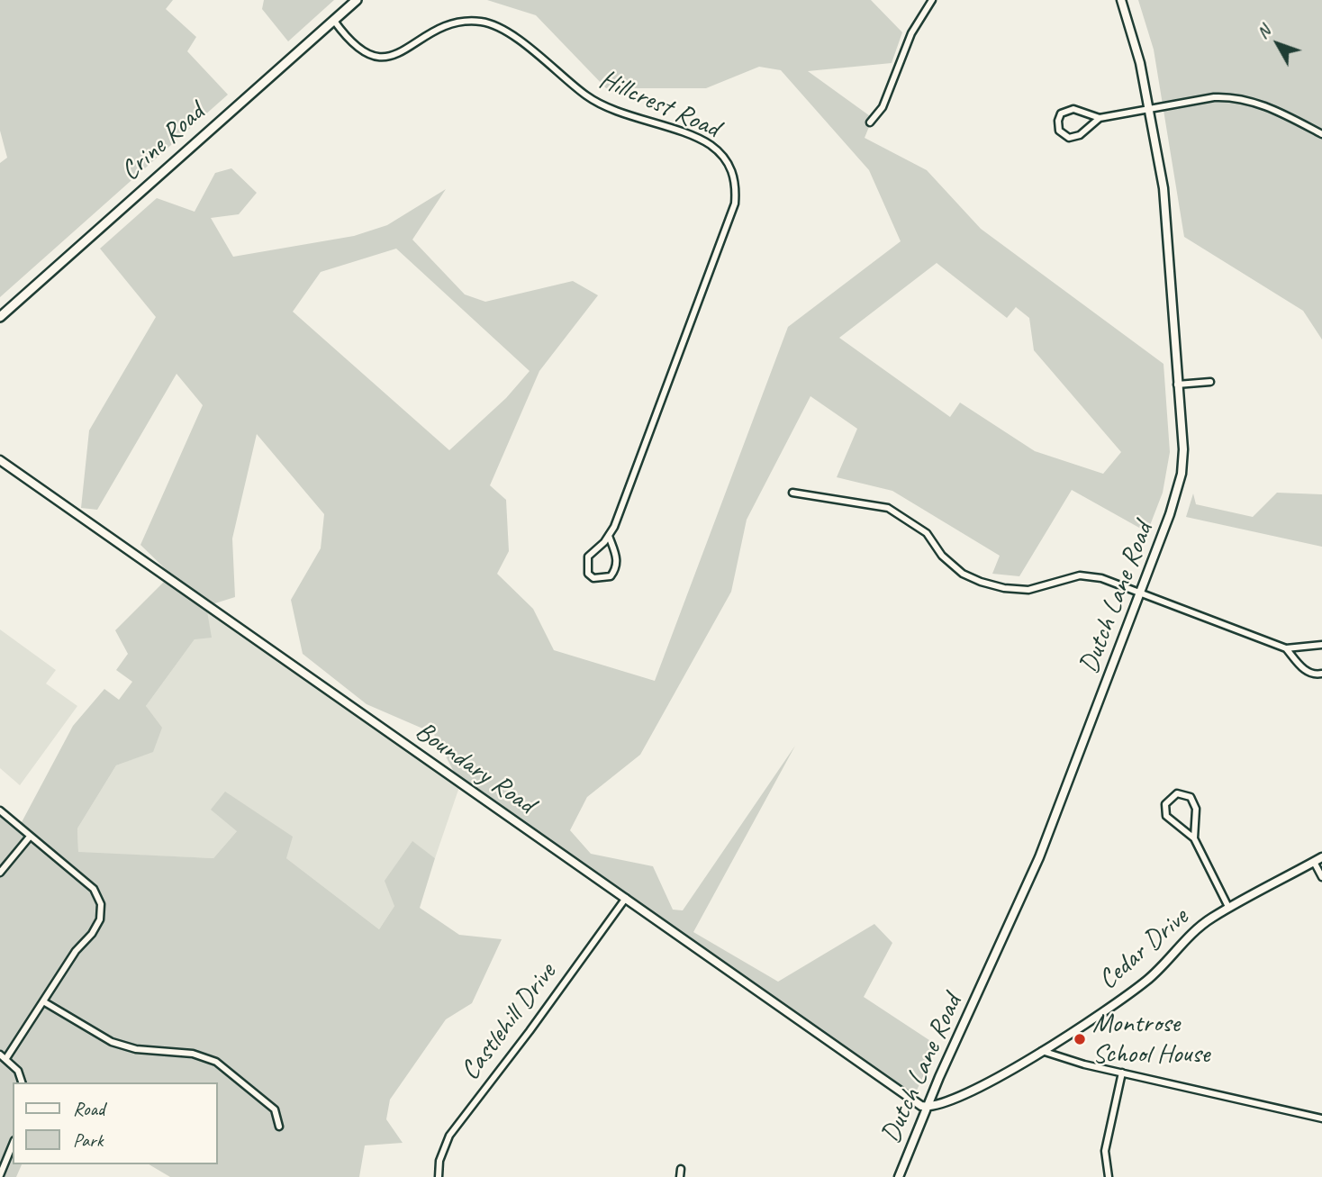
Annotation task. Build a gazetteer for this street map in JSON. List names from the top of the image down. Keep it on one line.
{"streets":{"main road":["Crine Road"],"street":["Hillcrest Road","Dutch Lane Road","Boundary Road","Cedar Drive","Castlehill Drive"]},"crossings":[["Hillcrest Road","Crine Road"],["Dutch Lane Road","Boundary Road"],["Dutch Lane Road","Cedar Drive"],["Boundary Road","Cedar Drive"],["Boundary Road","Castlehill Drive"]],"places":["Montrose School House"],"legend":["Road","Park"],"north":"top left"}
